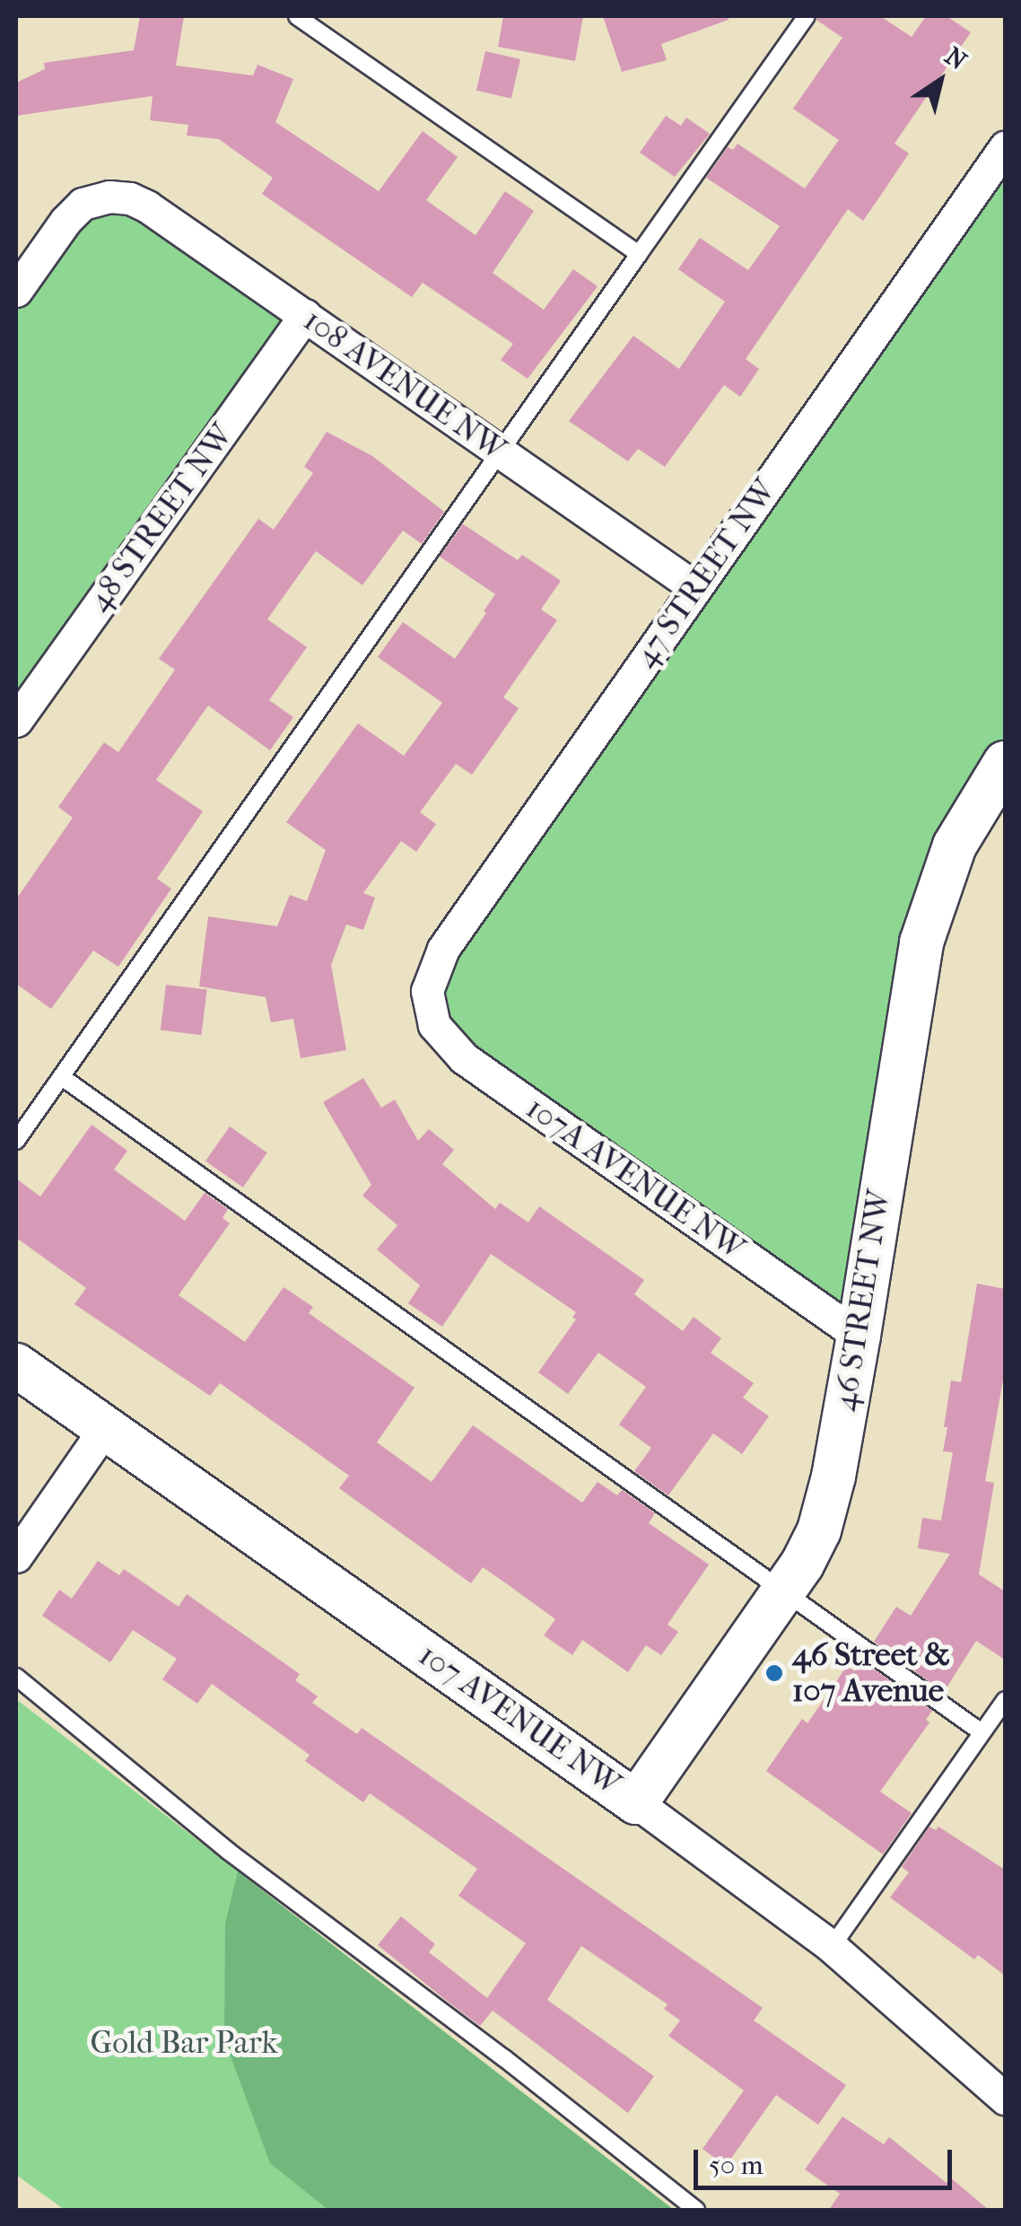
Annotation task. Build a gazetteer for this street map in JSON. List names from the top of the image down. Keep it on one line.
{"streets":{"street":["108 AVENUE NW","48 STREET NW","47 STREET NW","107A AVENUE NW","46 STREET NW","107 AVENUE NW"]},"crossings":[["108 AVENUE NW","48 STREET NW"],["108 AVENUE NW","47 STREET NW"],["47 STREET NW","107A AVENUE NW"],["107A AVENUE NW","46 STREET NW"],["46 STREET NW","107 AVENUE NW"]],"parks":["Gold Bar Park"],"places":["46 Street & 107 Avenue"],"scale_bar":"50 m","north":"top right"}
